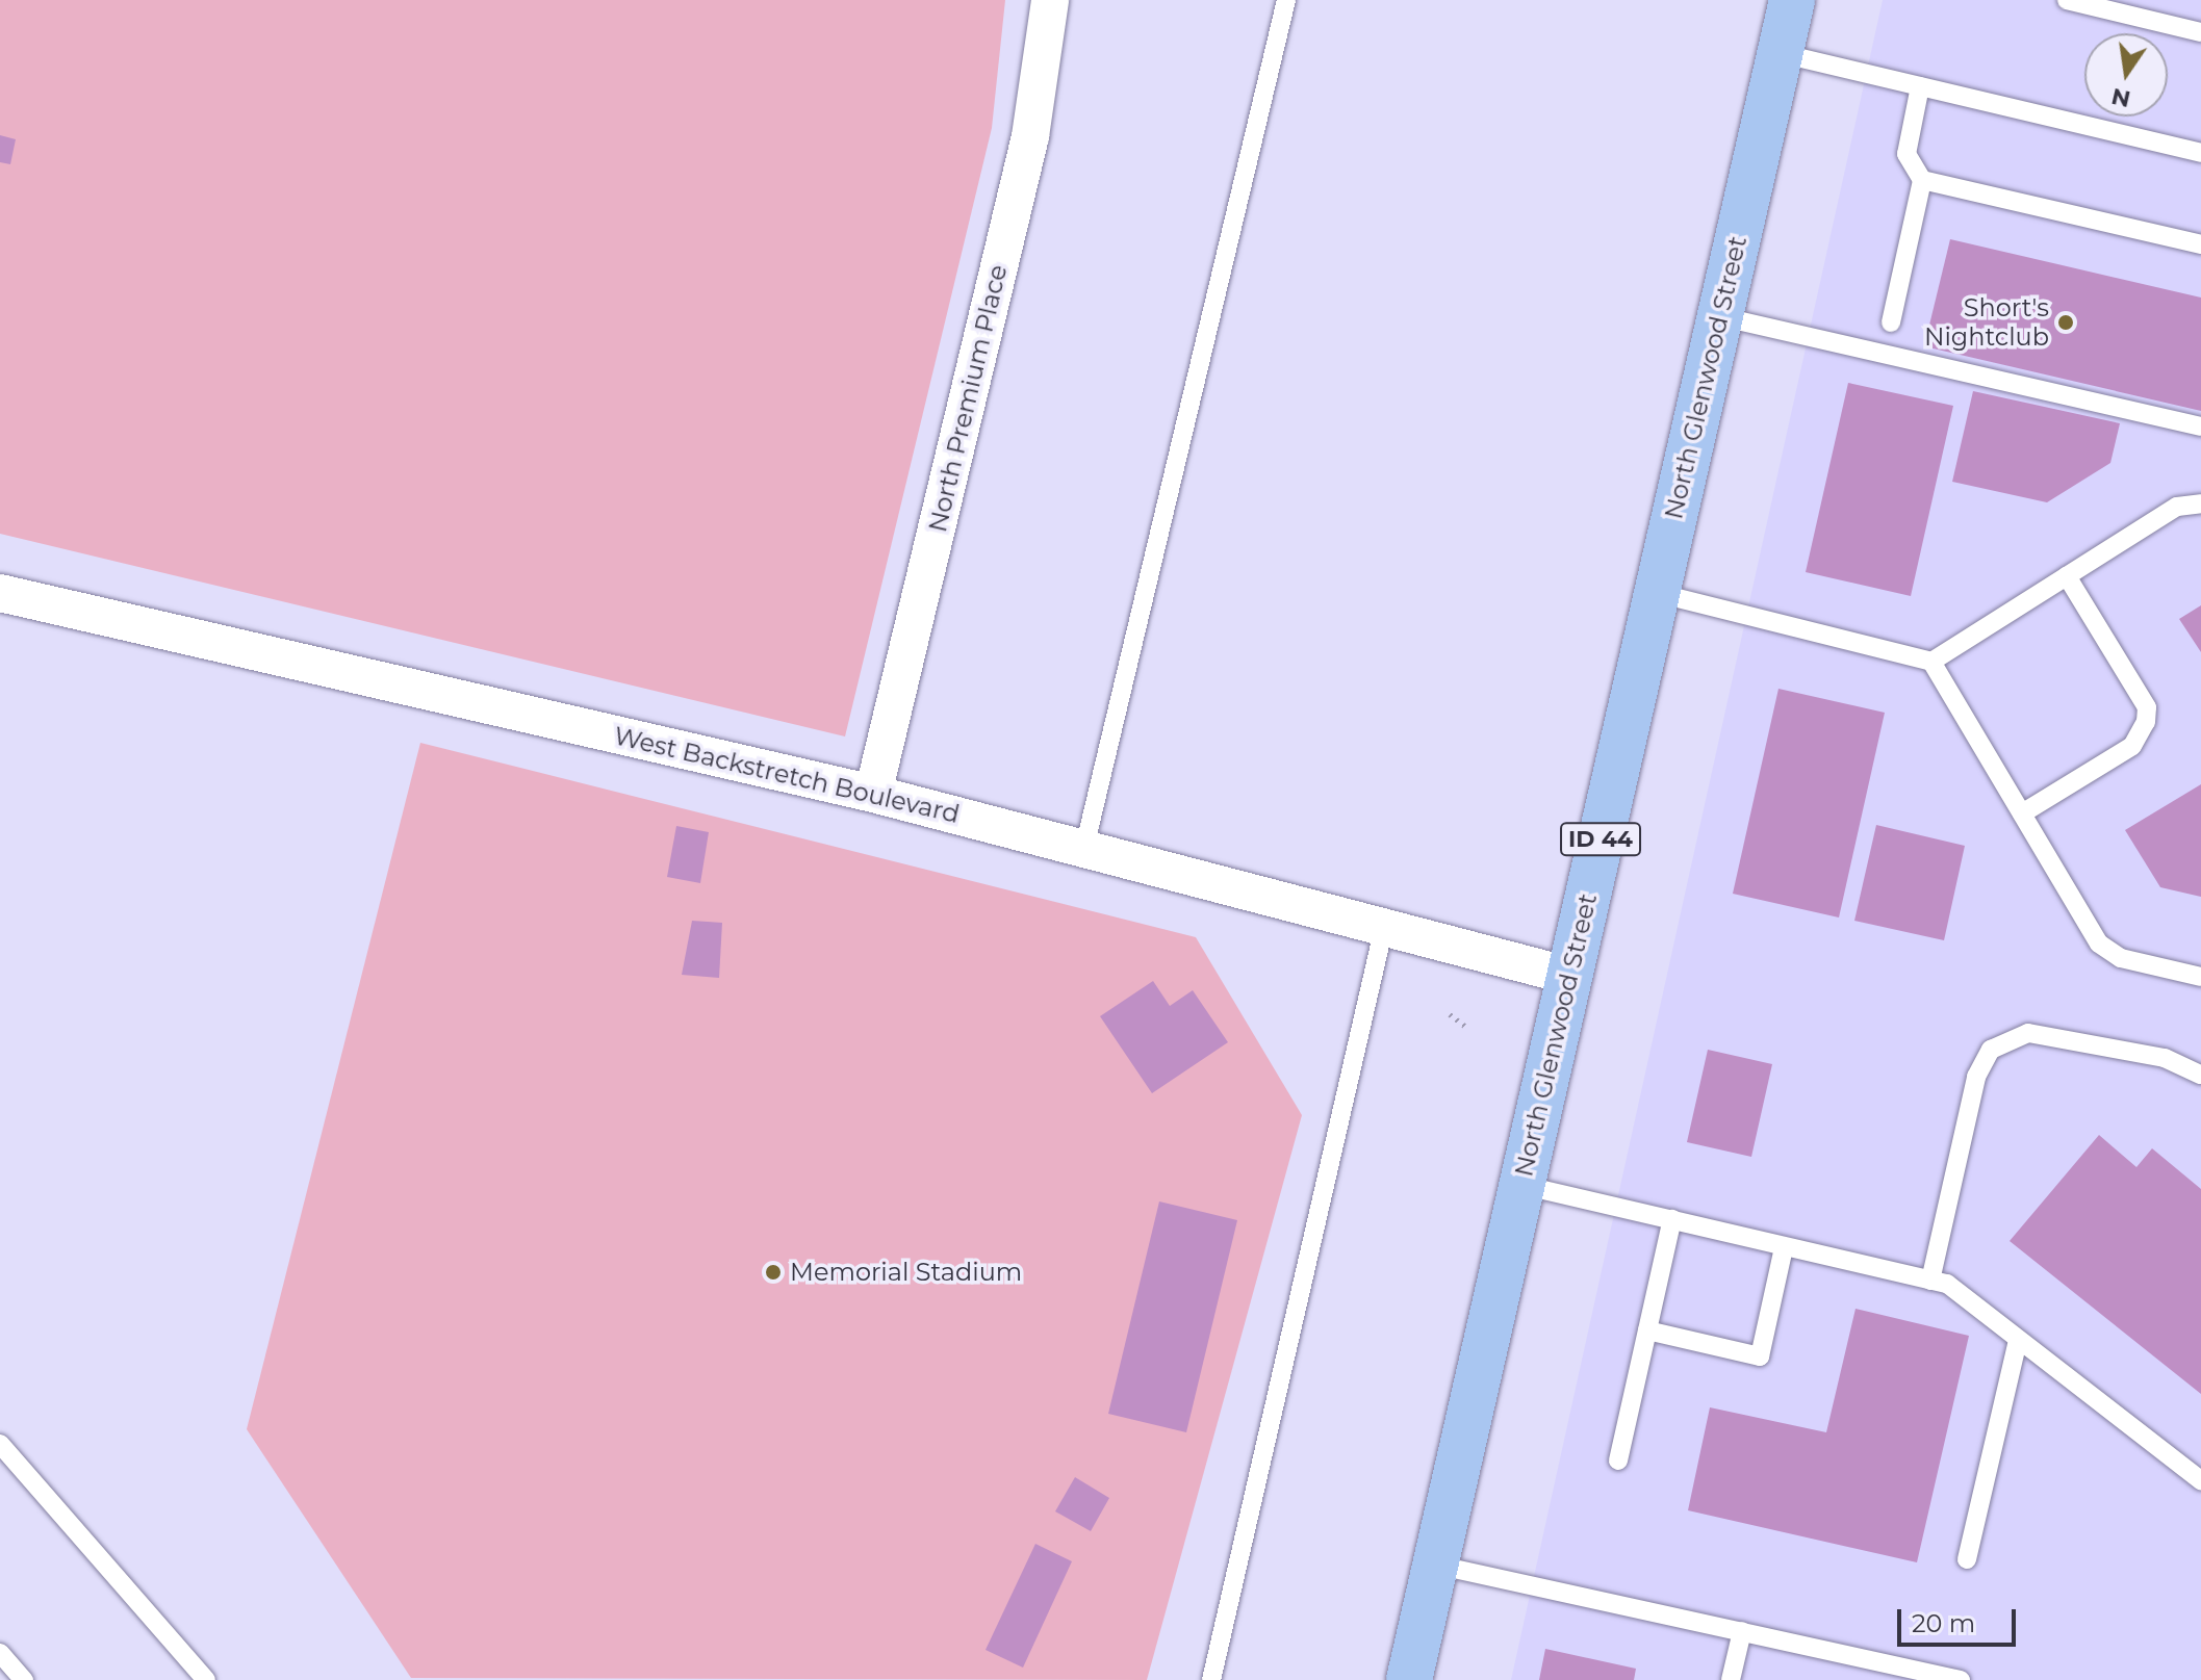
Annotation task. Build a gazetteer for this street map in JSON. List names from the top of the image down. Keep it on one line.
{"streets":{"main road":["North Glenwood Street","ID 44"],"street":["North Premium Place","West Backstretch Boulevard"]},"crossings":[["North Glenwood Street","West Backstretch Boulevard"],["North Premium Place","West Backstretch Boulevard"]],"places":["Short's Nightclub","Memorial Stadium"],"scale_bar":"20 m","north":"bottom"}
